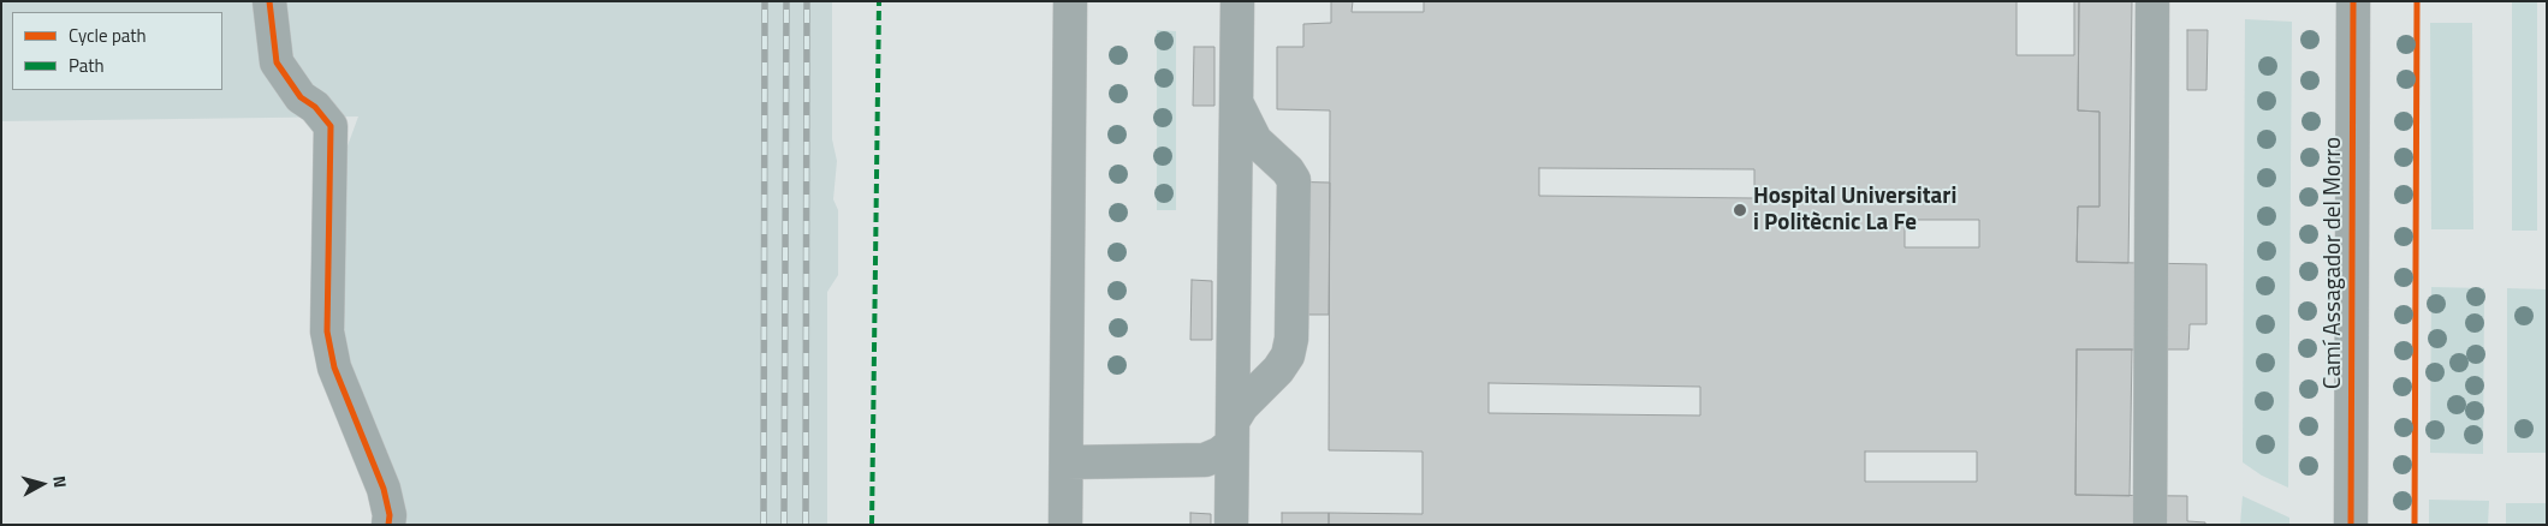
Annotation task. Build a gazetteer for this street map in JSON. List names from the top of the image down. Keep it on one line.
{"streets":{"street":["Camí Assagador del Morro"]},"places":["Hospital Universitari i Politècnic La Fe"],"legend":["Cycle path","Path"],"north":"right"}
